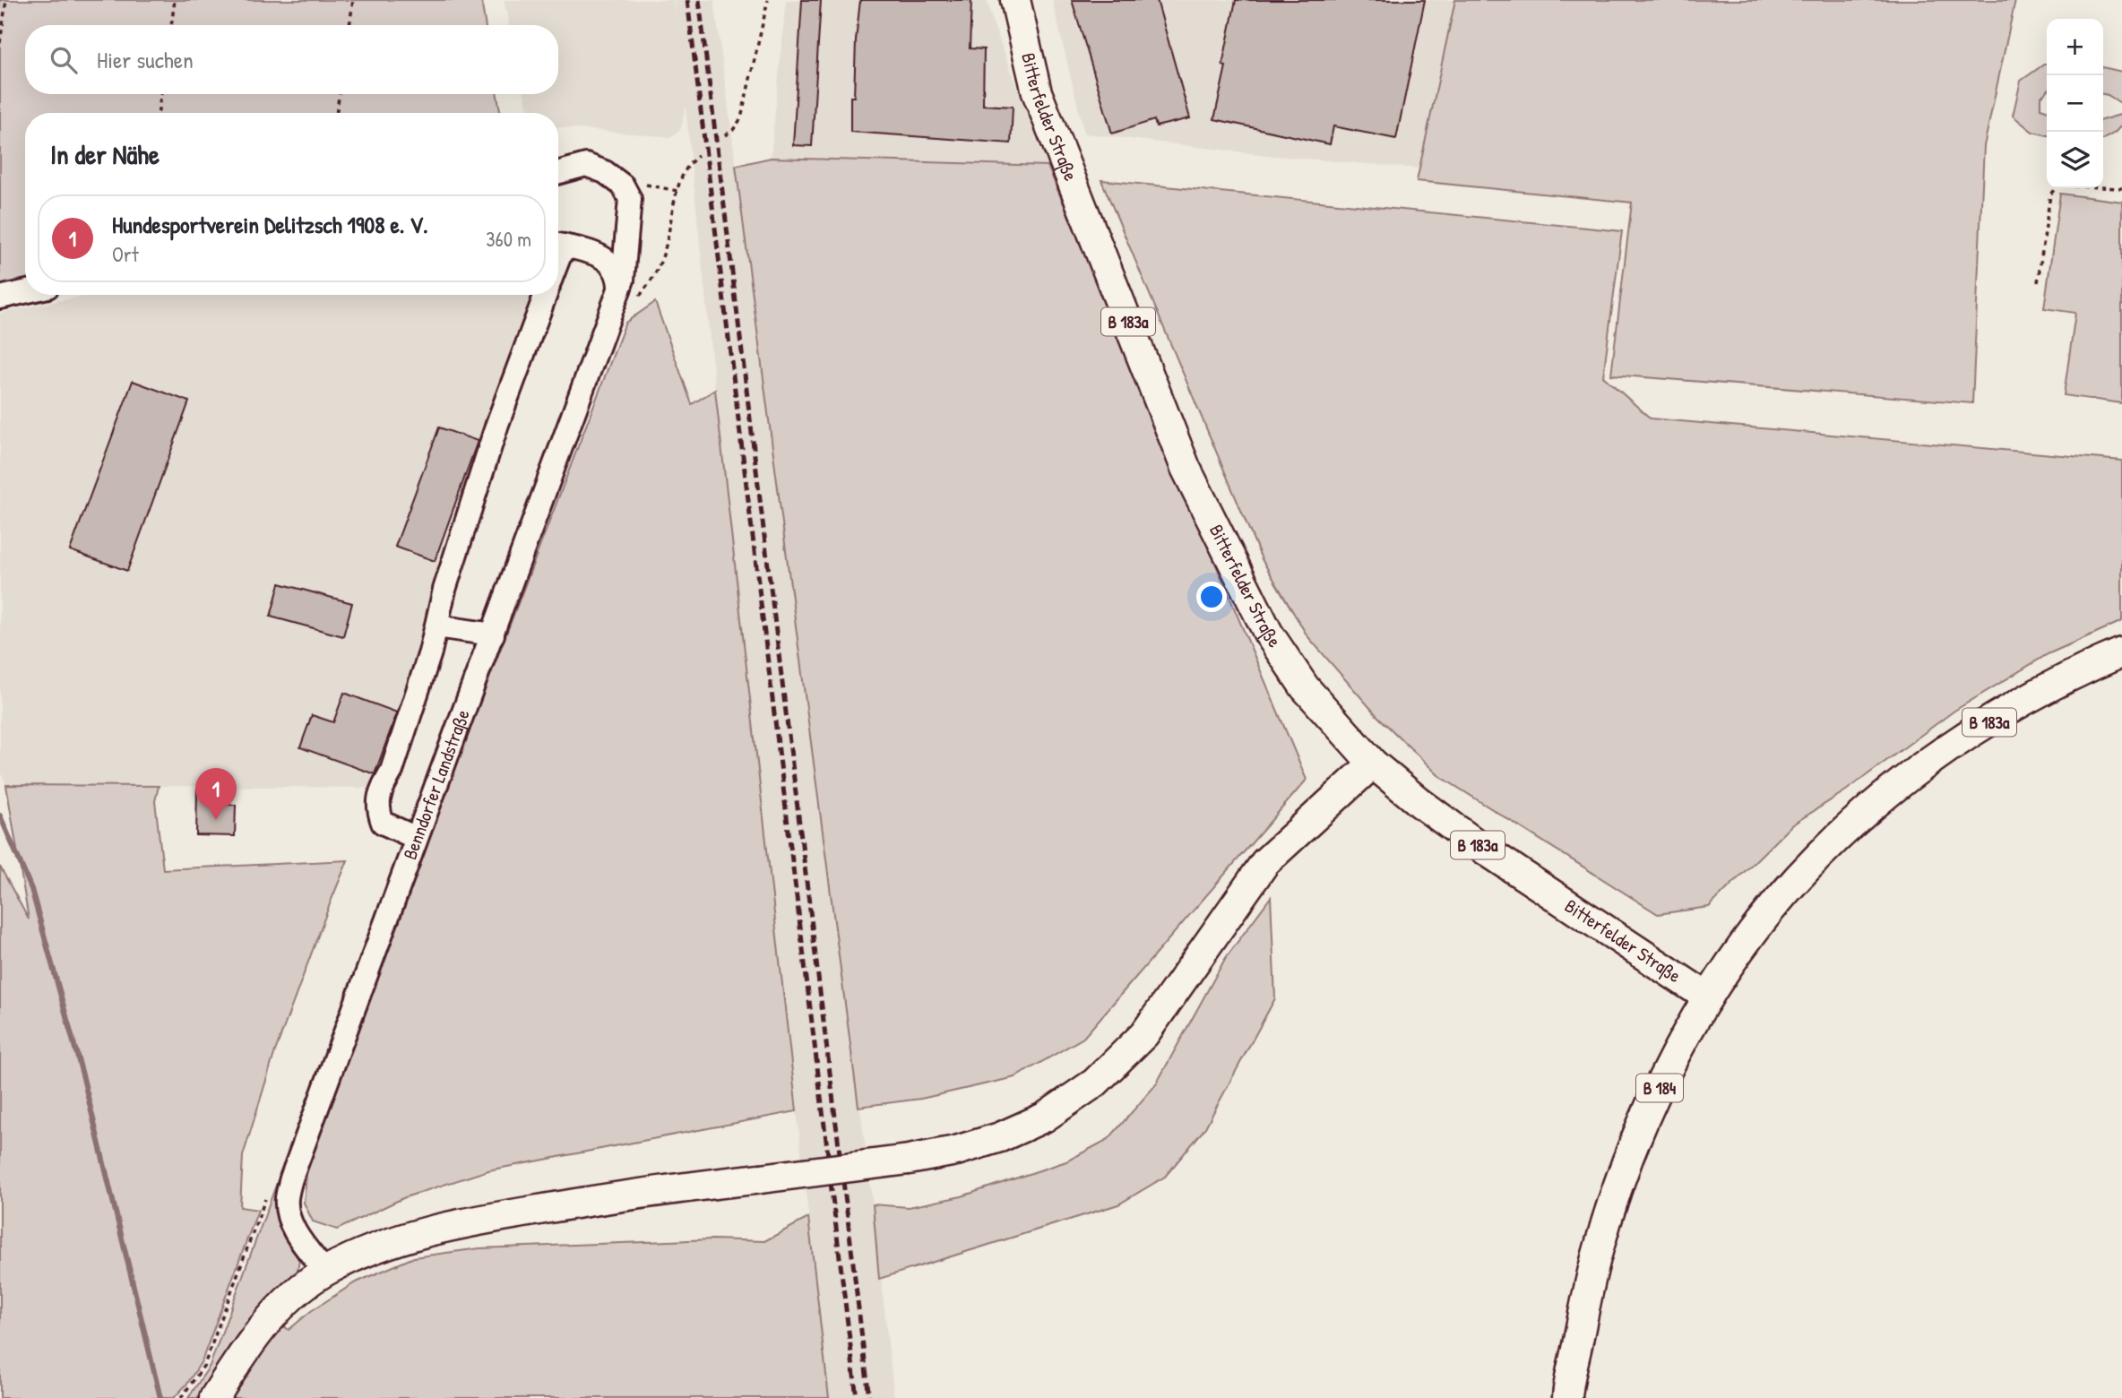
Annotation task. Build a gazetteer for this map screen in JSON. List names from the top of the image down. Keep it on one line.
{"streets":{"main road":["Bitterfelder Straße","B 183a","B 184"],"street":["Benndorfer Landstraße"]},"crossings":[["Bitterfelder Straße","B 183a"],["Bitterfelder Straße","B 184"],["B 183a","B 184"]],"page":{"map_buttons":["+","−"],"search":"Hier suchen","heading":"In der Nähe","list":[{"mark":"1","name":"Hundesportverein Delitzsch 1908 e. V.","note":"Ort","value":"360 m"}],"pins":"1"}}
